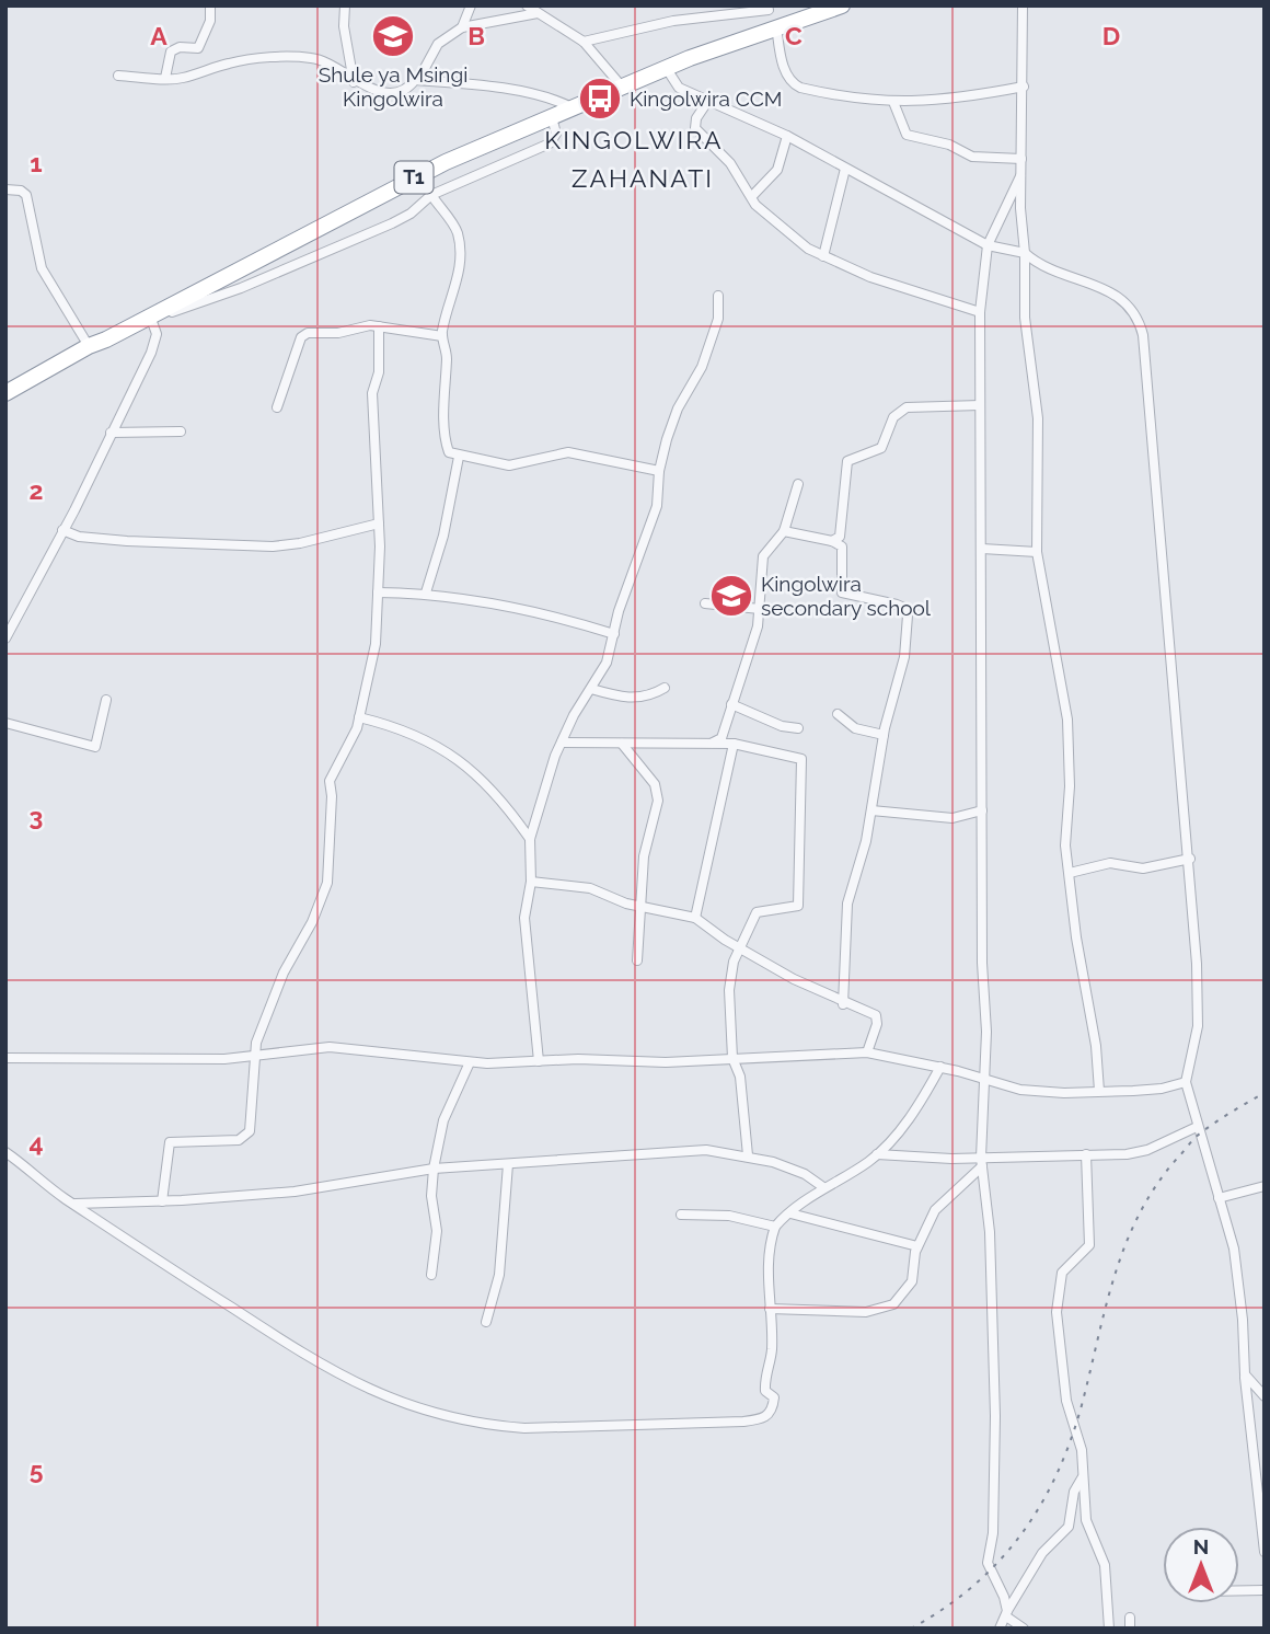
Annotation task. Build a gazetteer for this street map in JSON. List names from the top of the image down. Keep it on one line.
{"streets":{"highway":["T1"]},"districts":["KINGOLWIRA","ZAHANATI"],"places":{"school or university":["Shule ya Msingi Kingolwira","Kingolwira secondary school"],"bus stop":["Kingolwira CCM"]},"north":"top","grid":{"columns":["A","B","C","D"],"rows":["1","2","3","4","5"]}}
